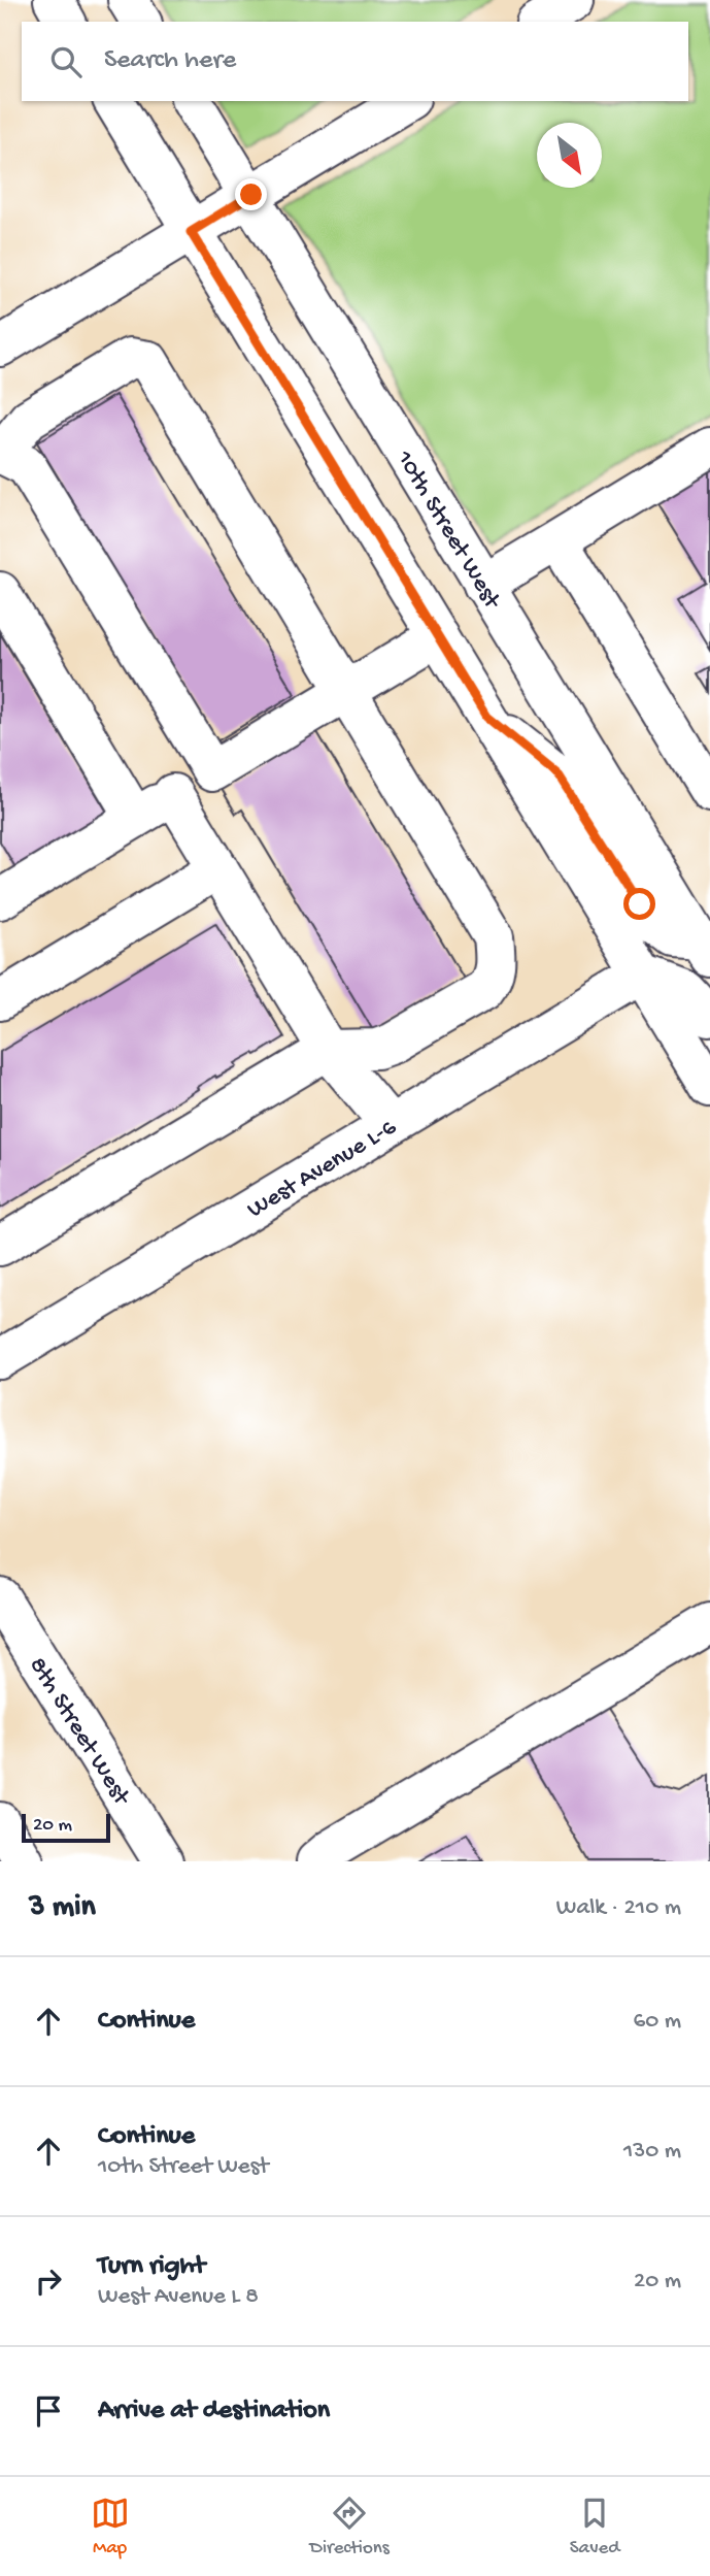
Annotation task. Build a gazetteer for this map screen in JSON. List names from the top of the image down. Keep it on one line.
{"streets":{"main road":["10th Street West","West Avenue L-6","8th Street West"]},"scale_bar":"20 m","north":"bottom right","page":{"search":"Search here","scale":"20 m","heading":["3 min","Walk · 210 m"],"list":[["Continue","60 m"],["Continue","10th Street West","130 m"],["Turn right","West Avenue L 8","20 m"],"Arrive at destination"],"nav":["Map","Directions","Saved"]}}
